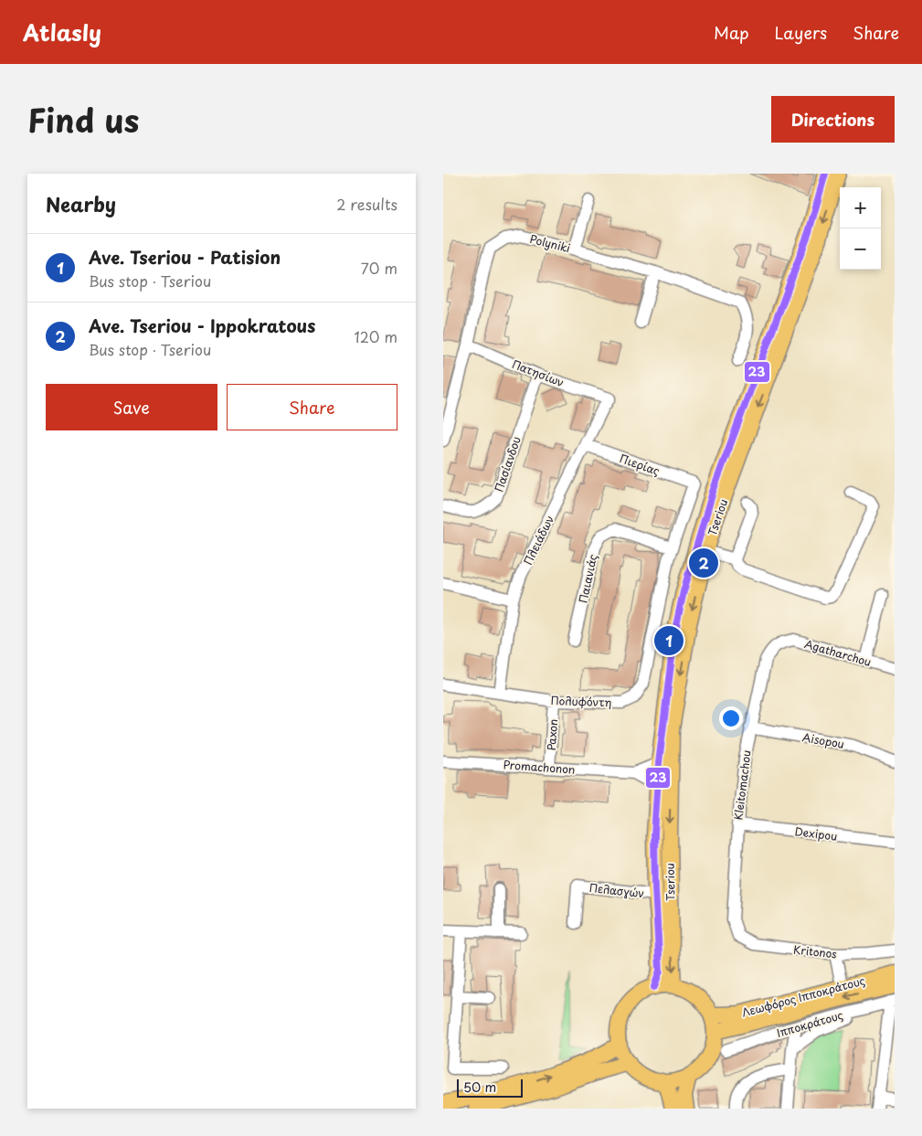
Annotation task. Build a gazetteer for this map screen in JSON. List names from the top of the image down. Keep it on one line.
{"streets":{"main road":["Tseriou","Λεωφόρος Ιπποκράτους"],"street":["Polyniki","Πατησίων","Πασίανδου","Πιερίας","Πλειάδων","Παιανιάς","Agatharchou","Πολυφόντη","Paxon","Aisopou","Promachonon","Kleitomachou","Dexipou","Πελασγών","Kritonos","Ιπποκράτους"]},"crossings":[["Polyniki","Πατησίων"],["Πατησίων","Πασίανδου"],["Πατησίων","Πλειάδων"],["Πιερίας","Πλειάδων"],["Πιερίας","Πολυφόντη"],["Tseriou","Promachonon"],["Tseriou","Πελασγών"],["Tseriou","Λεωφόρος Ιπποκράτους"],["Πλειάδων","Πολυφόντη"],["Παιανιάς","Πολυφόντη"],["Agatharchou","Kleitomachou"],["Πολυφόντη","Paxon"],["Paxon","Promachonon"],["Aisopou","Kleitomachou"],["Kleitomachou","Dexipou"],["Kleitomachou","Kritonos"]],"lines":["transit line 23"],"scale_bar":"50 m","page":{"header":"Atlasly","nav":["Map","Layers","Share"],"title":"Find us","buttons":["Directions",["Save","Share"]],"heading":["Nearby","2 results"],"map_buttons":["+","−"],"list":[{"mark":"1","name":"Ave. Tseriou - Patision","note":"Bus stop · Tseriou","value":"70 m"},{"mark":"2","name":"Ave. Tseriou - Ippokratous","note":"Bus stop · Tseriou","value":"120 m"}],"pins":["2","1"],"scale":"50 m"}}
